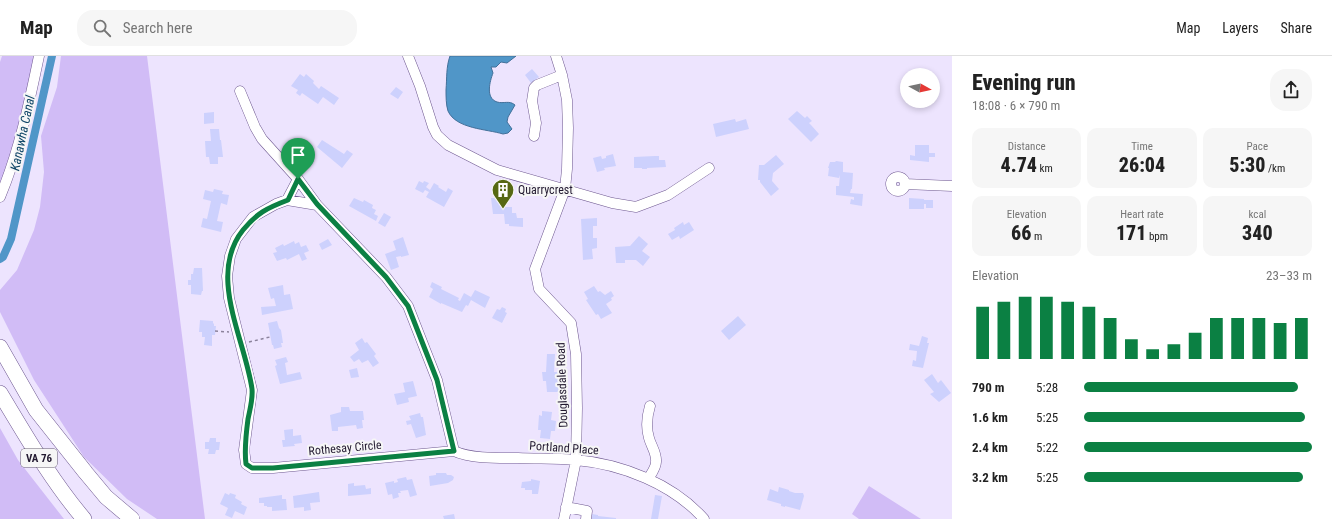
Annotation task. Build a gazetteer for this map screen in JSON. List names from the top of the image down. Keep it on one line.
{"streets":{"highway":["VA 76"],"street":["Douglasdale Road","Rothesay Circle","Portland Place"]},"crossings":[["Douglasdale Road","Portland Place"],["Rothesay Circle","Portland Place"]],"water":["Kanawha Canal"],"places":{"building":["Quarrycrest"]},"north":"right","page":{"header":"Map","search":"Search here","nav":["Map","Layers","Share"],"heading":["Evening run","18:08 · 6 × 790 m"],"stats":[["Distance","4.74 km"],["Time","26:04"],["Pace","5:30 /km"],["Elevation","66 m"],["Heart rate","171 bpm"],["kcal","340"]],"chart":["Elevation","23–33 m"],"list":[{"name":"790 m","note":"5:28"},{"name":"1.6 km","note":"5:25"},{"name":"2.4 km","note":"5:22"},{"name":"3.2 km","note":"5:25"}]}}
